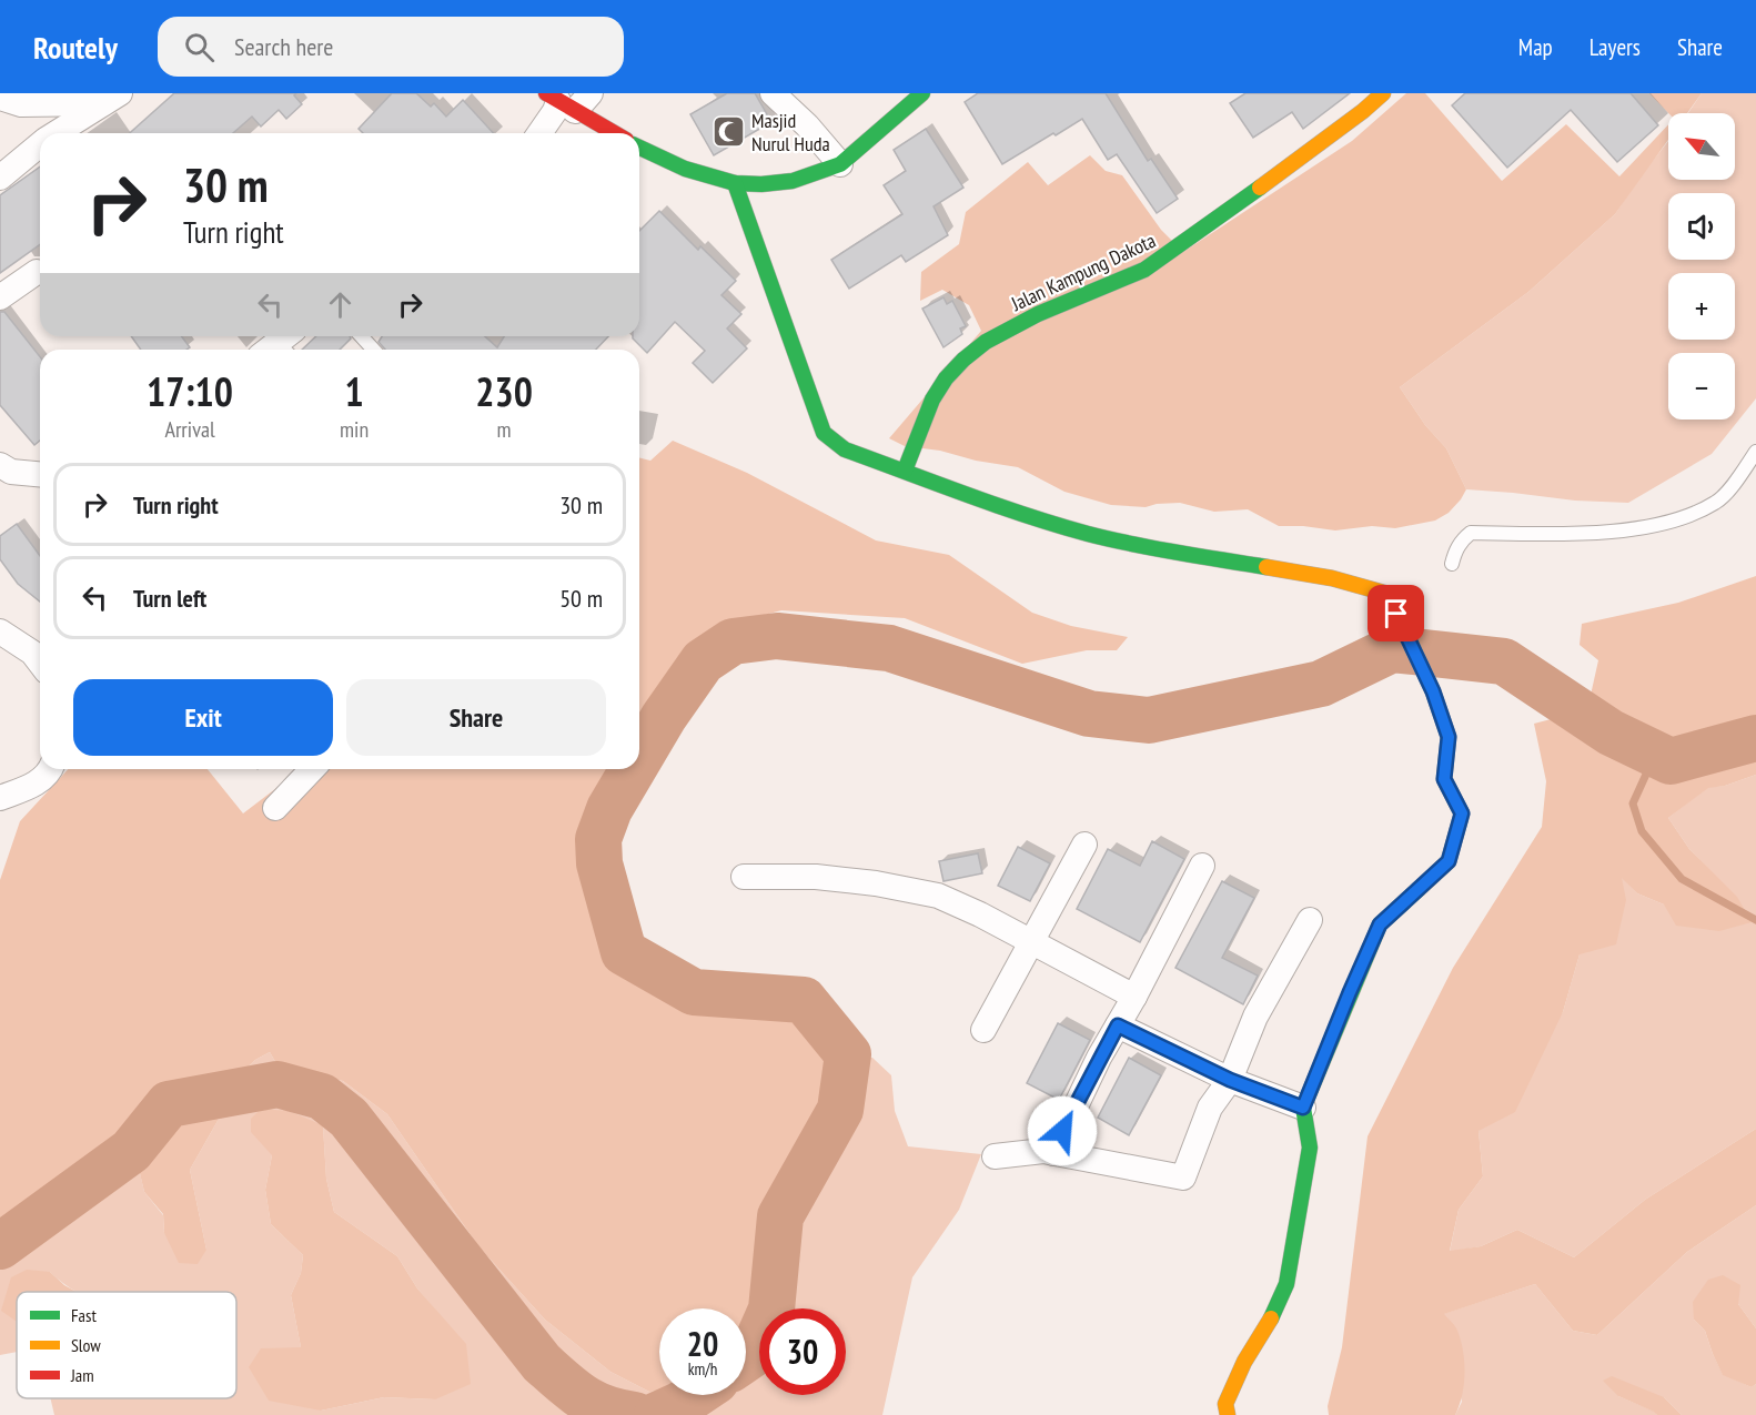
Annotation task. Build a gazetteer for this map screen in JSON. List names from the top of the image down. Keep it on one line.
{"streets":{"street":["Jalan Kampung Dakota"]},"places":{"mosque":["Masjid Nurul Huda"]},"legend":["Fast","Slow","Jam"],"north":"top left","page":{"header":"Routely","search":"Search here","nav":["Map","Layers","Share"],"map_buttons":["+","−"],"turn":["30 m","Turn right"],"eta":["17:10","Arrival","1","min","230","m"],"list":[{"name":"Turn right","value":"30 m"},{"name":"Turn left","value":"50 m"}],"buttons":["Exit","Share"],"speed":"20 km/h","limit":"30"}}
